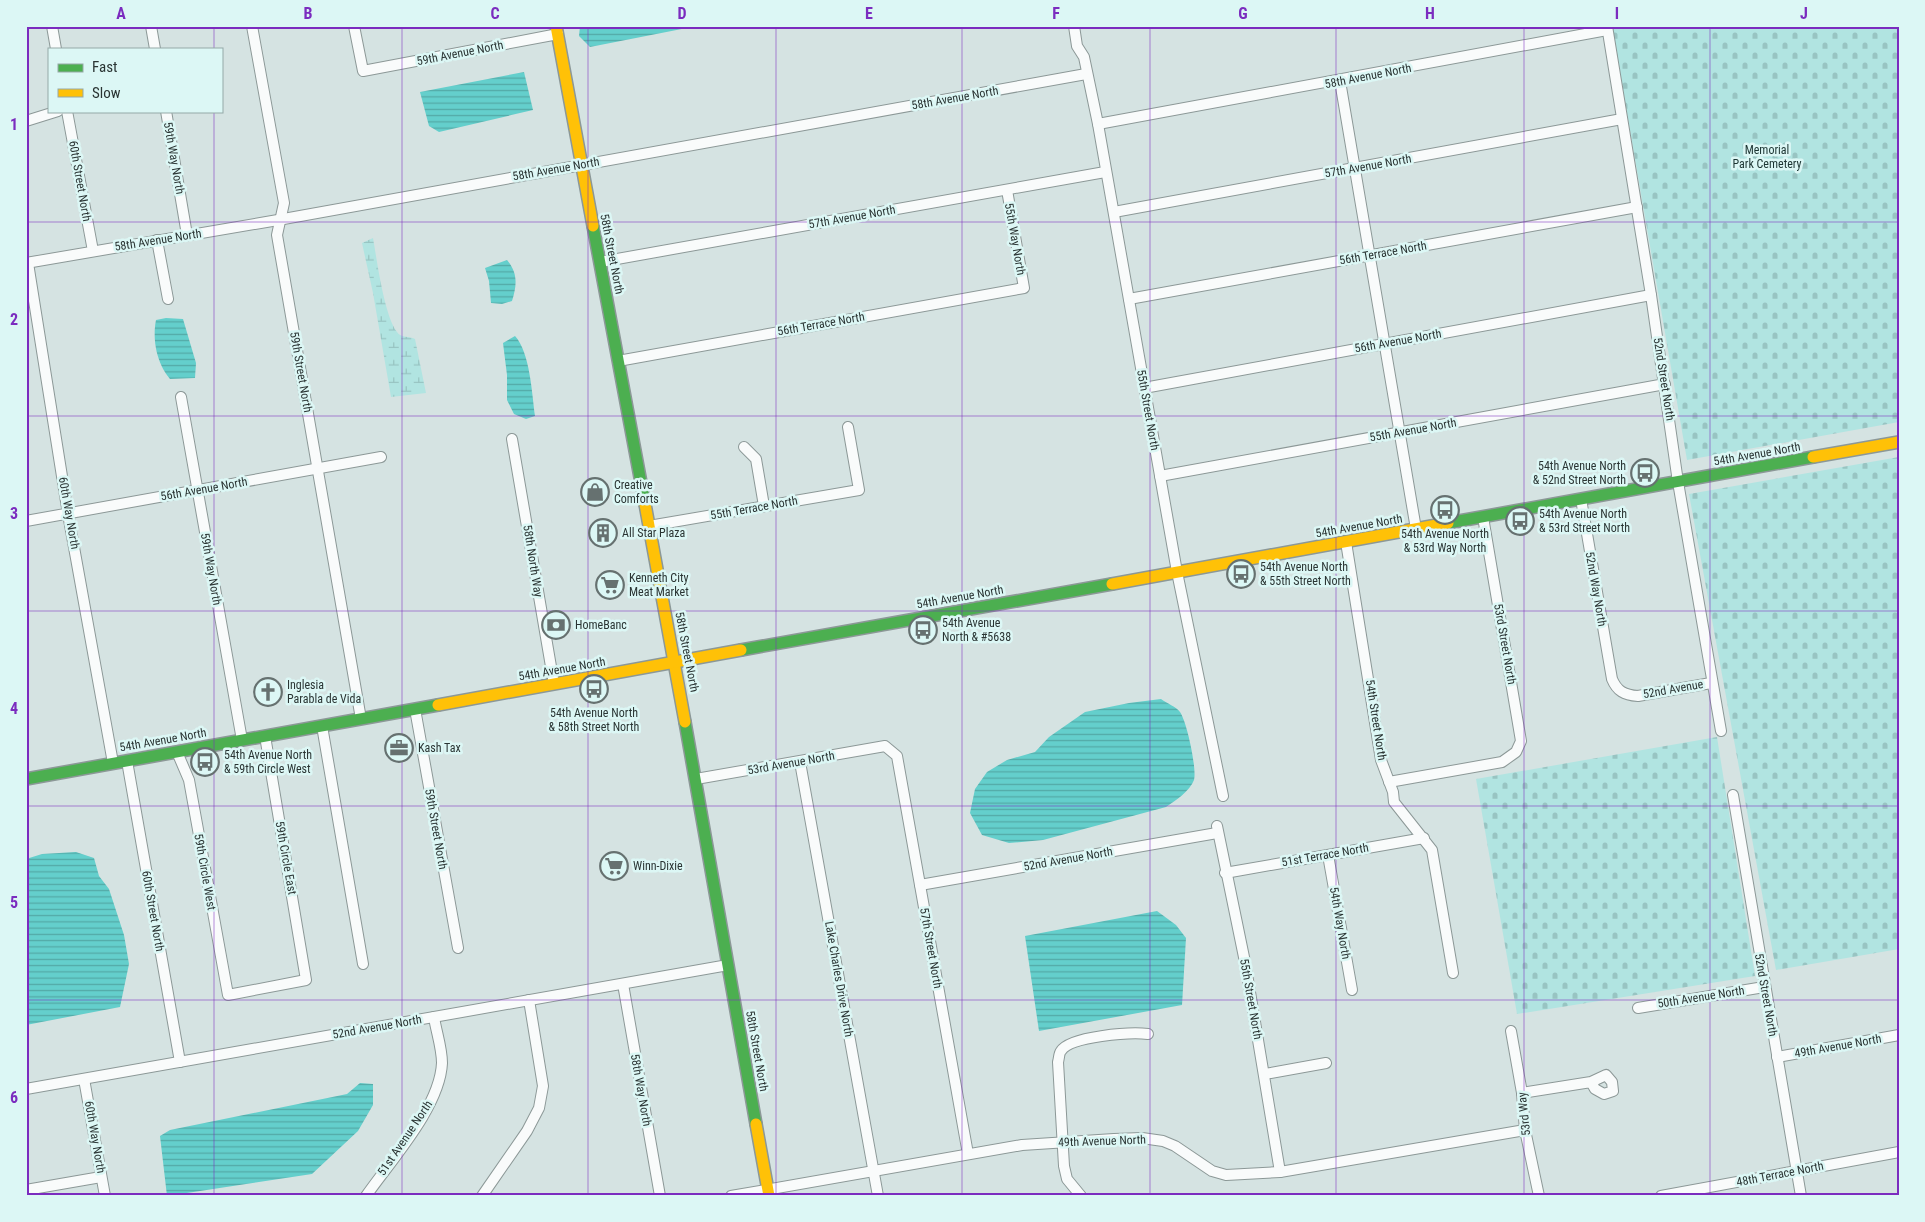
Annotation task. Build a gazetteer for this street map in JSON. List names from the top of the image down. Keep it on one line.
{"streets":{"main road":["58th Street North","54th Avenue North"],"street":["59th Avenue North","58th Avenue North","59th Way North","57th Avenue North","60th Street North","55th Way North","56th Terrace North","56th Avenue North","59th Street North","52nd Street North","55th Street North","55th Avenue North","55th Terrace North","60th Way North","58th North Way","52nd Way North","53rd Street North","52nd Avenue","54th Street North","53rd Avenue North","51st Terrace North","59th Circle East","52nd Avenue North","59th Circle West","54th Way North","57th Street North","Lake Charles Drive North","50th Avenue North","49th Avenue North","58th Way North","53rd Way","51st Avenue North","48th Terrace North"]},"crossings":[["59th Avenue North","58th Street North"],["58th Avenue North","59th Way North"],["58th Avenue North","60th Street North"],["58th Avenue North","58th Street North"],["58th Avenue North","59th Street North"],["58th Avenue North","52nd Street North"],["58th Avenue North","55th Street North"],["58th Avenue North","60th Way North"],["59th Way North","56th Avenue North"],["59th Way North","54th Avenue North"],["57th Avenue North","55th Way North"],["57th Avenue North","58th Street North"],["57th Avenue North","52nd Street North"],["57th Avenue North","55th Street North"],["60th Street North","54th Avenue North"],["60th Street North","52nd Avenue North"],["55th Way North","56th Terrace North"],["56th Terrace North","58th Street North"],["56th Terrace North","52nd Street North"],["56th Terrace North","55th Street North"],["58th Street North","54th Avenue North"],["58th Street North","55th Terrace North"],["58th Street North","53rd Avenue North"],["58th Street North","52nd Avenue North"],["58th Street North","49th Avenue North"],["56th Avenue North","59th Street North"],["56th Avenue North","52nd Street North"],["56th Avenue North","55th Street North"],["56th Avenue North","60th Way North"],["59th Street North","54th Avenue North"],["52nd Street North","55th Avenue North"],["52nd Street North","54th Avenue North"],["52nd Street North","52nd Avenue"],["52nd Street North","50th Avenue North"],["52nd Street North","49th Avenue North"],["52nd Street North","48th Terrace North"],["55th Street North","55th Avenue North"],["55th Street North","54th Avenue North"],["55th Street North","51st Terrace North"],["55th Street North","52nd Avenue North"],["55th Street North","49th Avenue North"],["54th Avenue North","60th Way North"],["54th Avenue North","58th North Way"],["54th Avenue North","52nd Way North"],["54th Avenue North","53rd Street North"],["54th Avenue North","54th Street North"],["54th Avenue North","59th Circle East"],["54th Avenue North","59th Circle West"],["60th Way North","52nd Avenue North"],["52nd Way North","52nd Avenue"],["53rd Street North","54th Street North"],["54th Street North","51st Terrace North"],["53rd Avenue North","57th Street North"],["53rd Avenue North","Lake Charles Drive North"],["51st Terrace North","54th Way North"],["59th Circle East","59th Circle West"],["52nd Avenue North","57th Street North"],["52nd Avenue North","58th Way North"],["52nd Avenue North","51st Avenue North"],["57th Street North","49th Avenue North"],["Lake Charles Drive North","49th Avenue North"],["49th Avenue North","53rd Way"]],"parks":["Memorial Park Cemetery"],"places":{"bus stop":["54th Avenue North & 52nd Street North","54th Avenue North & 53rd Way North","54th Avenue North & 53rd Street North","54th Avenue North & 55th Street North","54th Avenue North & #5638","54th Avenue North & 58th Street North","54th Avenue North & 59th Circle West"],"shop":["Creative Comforts"],"building":["All Star Plaza"],"supermarket":["Kenneth City Meat Market","Winn-Dixie"],"bank":["HomeBanc"],"church":["Inglesia Parabla de Vida"],"office":["Kash Tax"]},"legend":["Fast","Slow"],"grid":{"columns":["A","B","C","D","E","F","G","H","I","J"],"rows":["1","2","3","4","5","6"]}}
